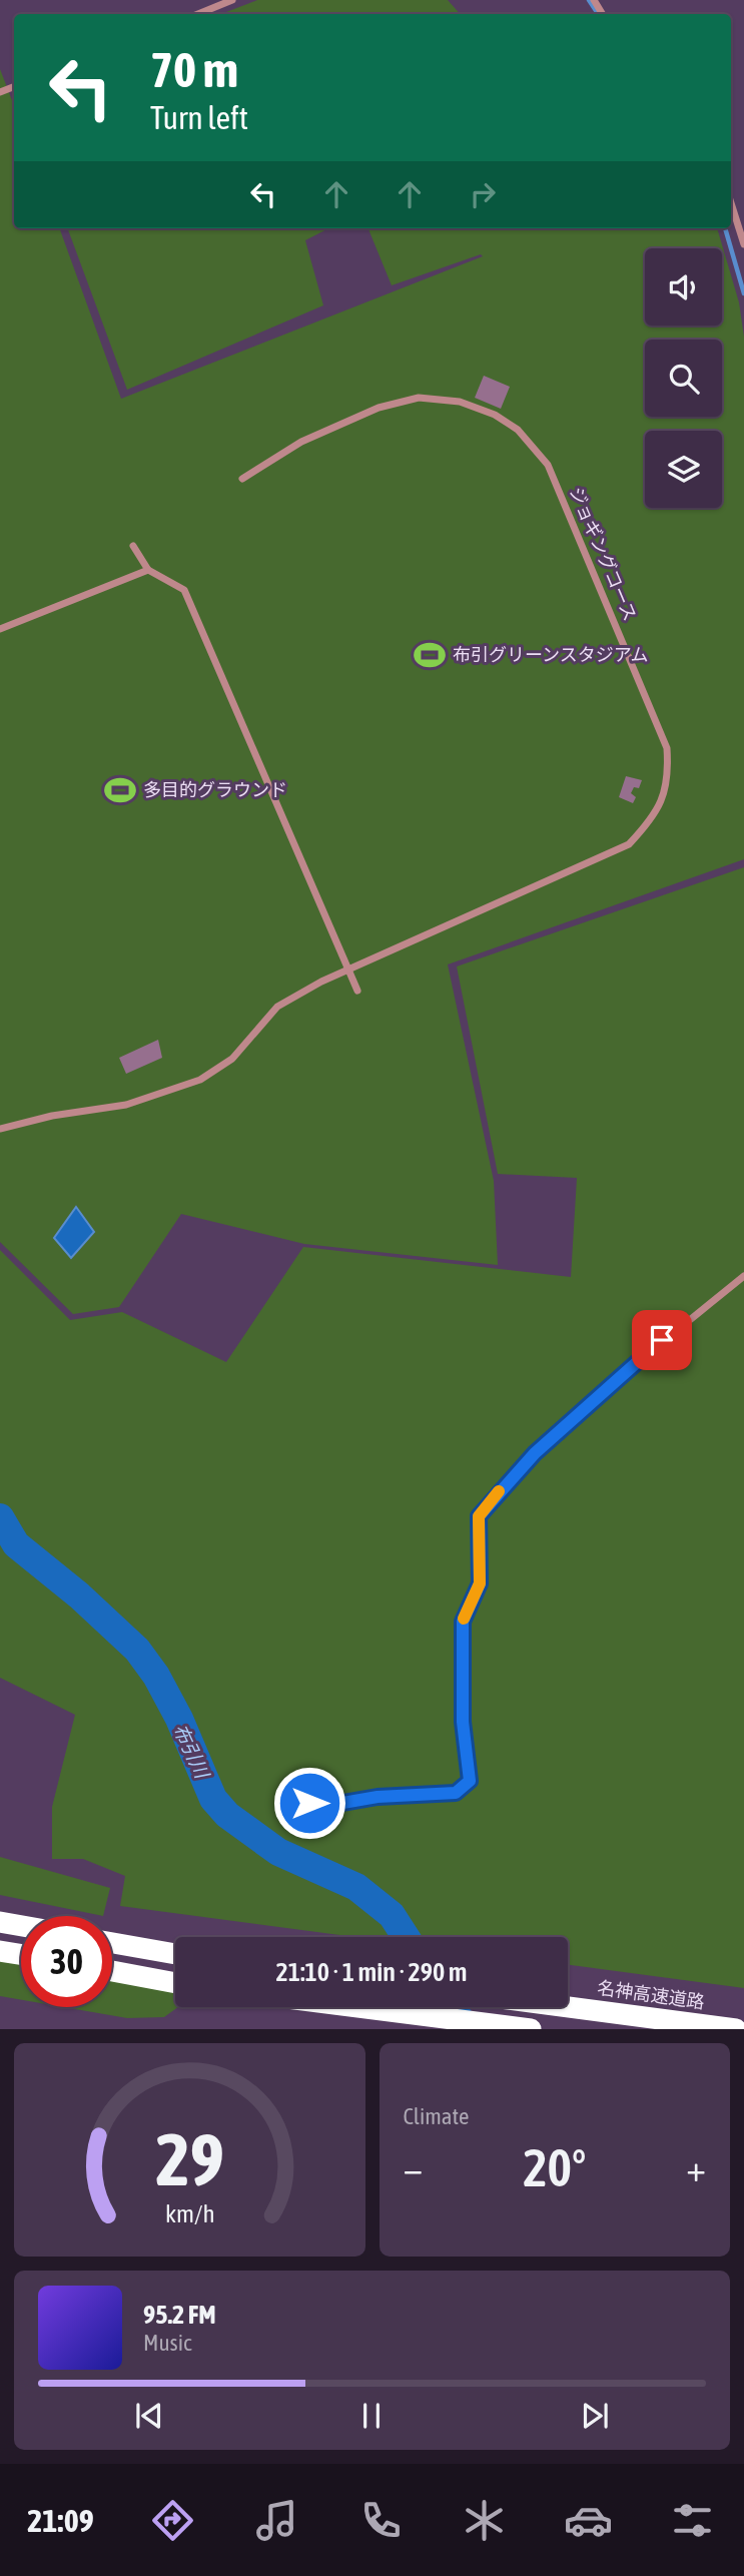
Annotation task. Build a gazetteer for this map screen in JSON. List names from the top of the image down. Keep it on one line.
{"streets":{"highway":["名神高速道路"],"street":["ジョギングコース"]},"water":["布引川"],"places":{"sports":["布引グリーンスタジアム","多目的グラウンド"]},"page":{"turn":["70 m","Turn left"],"limit":"30","trip":"21:10 · 1 min · 290 m","tile":"Climate","heat":["−","20°","+"],"song":["95.2 FM","Music"],"tabs":"21:09","gauge":["29","km/h"]}}
